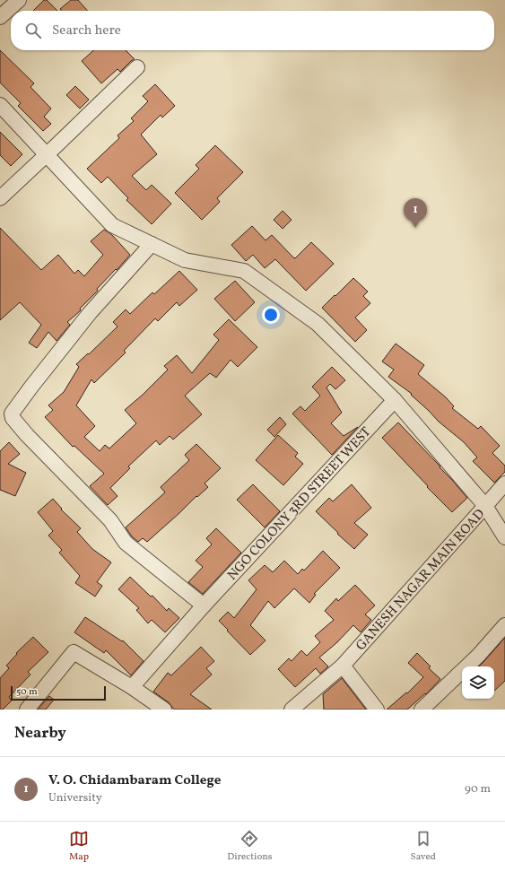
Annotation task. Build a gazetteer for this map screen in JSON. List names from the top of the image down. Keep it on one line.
{"streets":{"street":["NGO COLONY 3RD STREET WEST","GANESH NAGAR MAIN ROAD"]},"crossings":[["NGO COLONY 3RD STREET WEST","GANESH NAGAR MAIN ROAD"]],"scale_bar":"50 m","page":{"search":"Search here","pins":"1","scale":"50 m","heading":"Nearby","list":[{"mark":"1","name":"V. O. Chidambaram College","note":"University","value":"90 m"}],"nav":["Map","Directions","Saved"]}}
